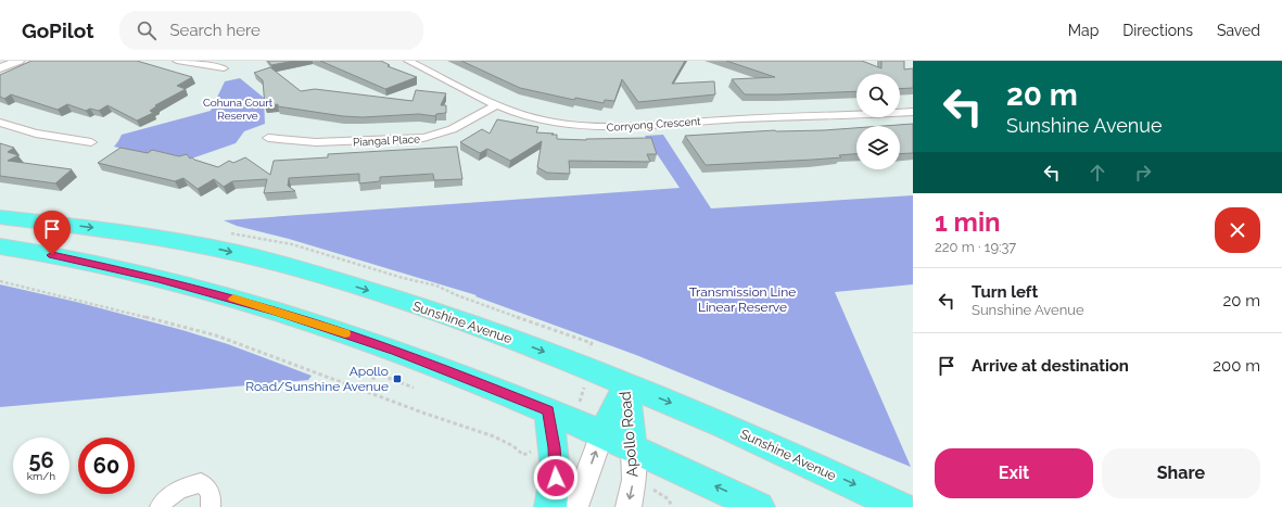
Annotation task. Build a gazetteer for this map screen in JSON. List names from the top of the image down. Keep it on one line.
{"streets":{"main road":["Sunshine Avenue","Apollo Road"],"street":["Corryong Crescent","Piangal Place"]},"crossings":[["Corryong Crescent","Piangal Place"],["Sunshine Avenue","Apollo Road"]],"parks":["Cohuna Court Reserve","Transmission Line Linear Reserve"],"places":{"transit":["Apollo Road/Sunshine Avenue"]},"page":{"header":"GoPilot","search":"Search here","nav":["Map","Directions","Saved"],"turn":["20 m","Sunshine Avenue"],"heading":["1 min","220 m · 19:37"],"list":[{"name":"Turn left","note":"Sunshine Avenue","value":"20 m"},{"name":"Arrive at destination","value":"200 m"}],"speed":"56 km/h","limit":"60","buttons":["Exit","Share"]}}
